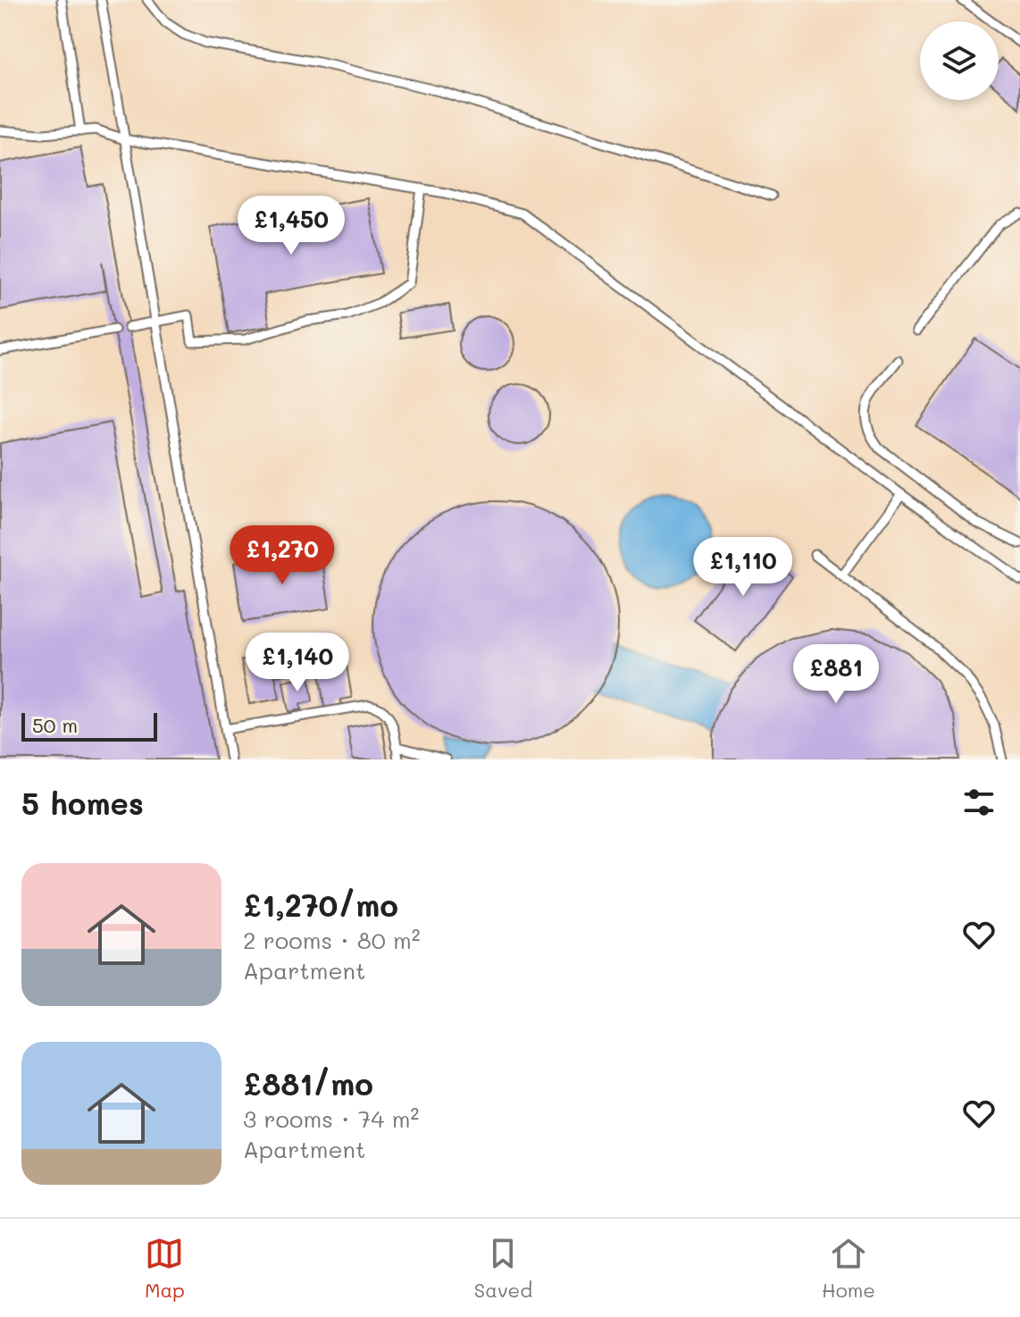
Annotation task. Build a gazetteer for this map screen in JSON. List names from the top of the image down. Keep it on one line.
{"scale_bar":"50 m","page":{"price":["£1,450","£1,270","£1,110","£1,140","£881"],"scale":"50 m","heading":"5 homes","list":[{"name":"£1,270/mo","note":"2 rooms · 80 m² · Apartment"},{"name":"£881/mo","note":"3 rooms · 74 m² · Apartment"}],"tabs":["Map","Saved","Home"]}}
